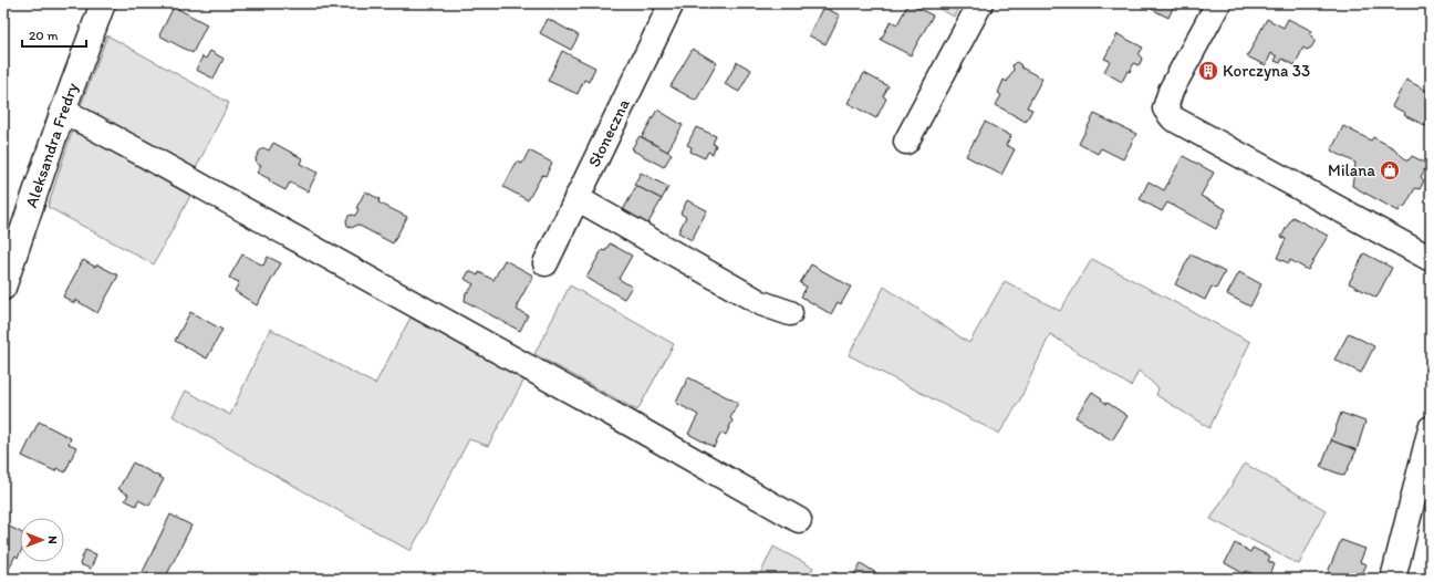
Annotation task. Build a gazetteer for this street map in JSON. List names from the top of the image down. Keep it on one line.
{"streets":{"street":["Słoneczna","Aleksandra Fredry"]},"places":{"building":["Korczyna 33"],"shop":["Milana"]},"scale_bar":"20 m","north":"right"}
